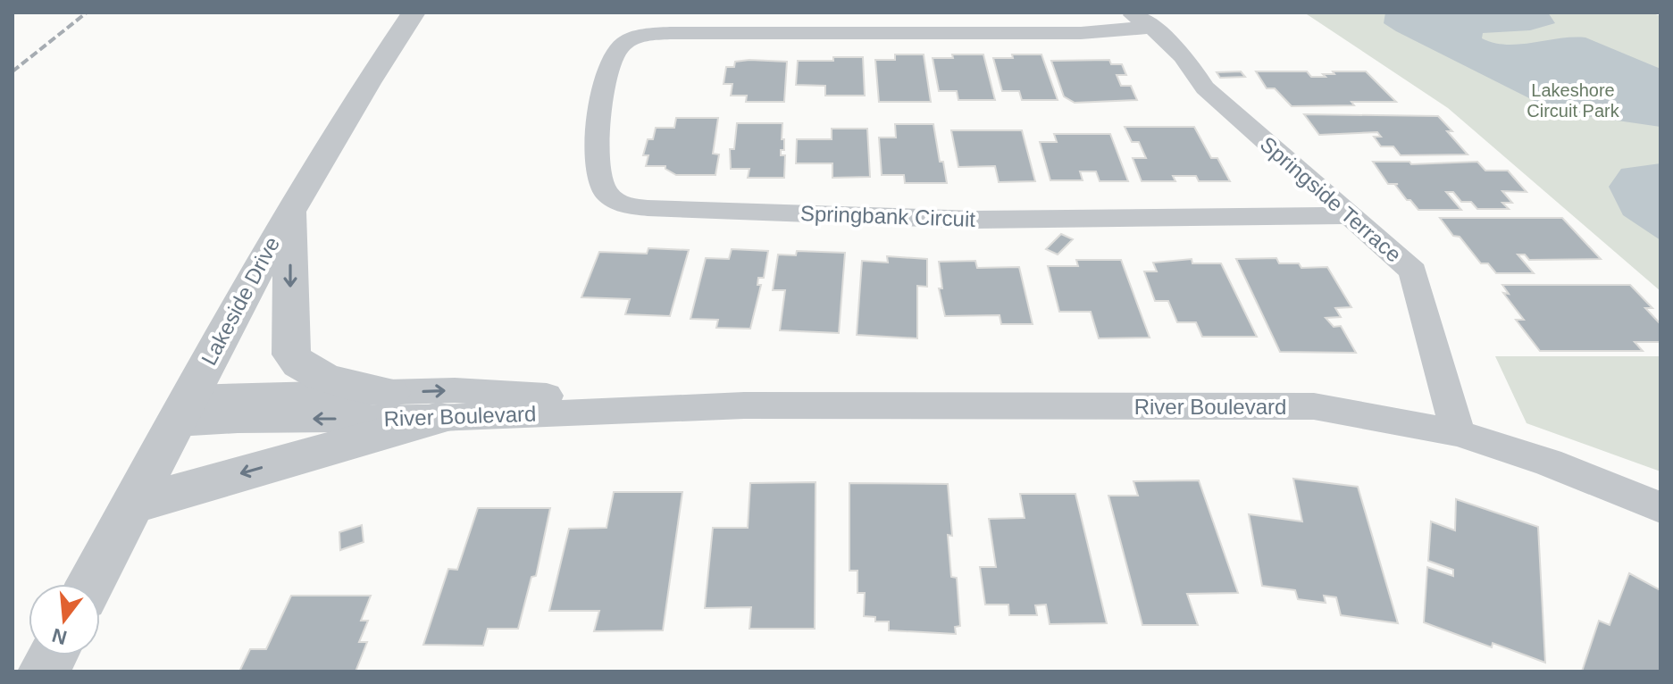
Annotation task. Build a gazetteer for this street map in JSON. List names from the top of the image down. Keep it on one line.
{"streets":{"street":["Springside Terrace","Springbank Circuit","Lakeside Drive","River Boulevard"]},"crossings":[["Springside Terrace","Springbank Circuit"],["Springside Terrace","River Boulevard"],["Lakeside Drive","River Boulevard"]],"parks":["Lakeshore Circuit Park"],"north":"bottom"}
